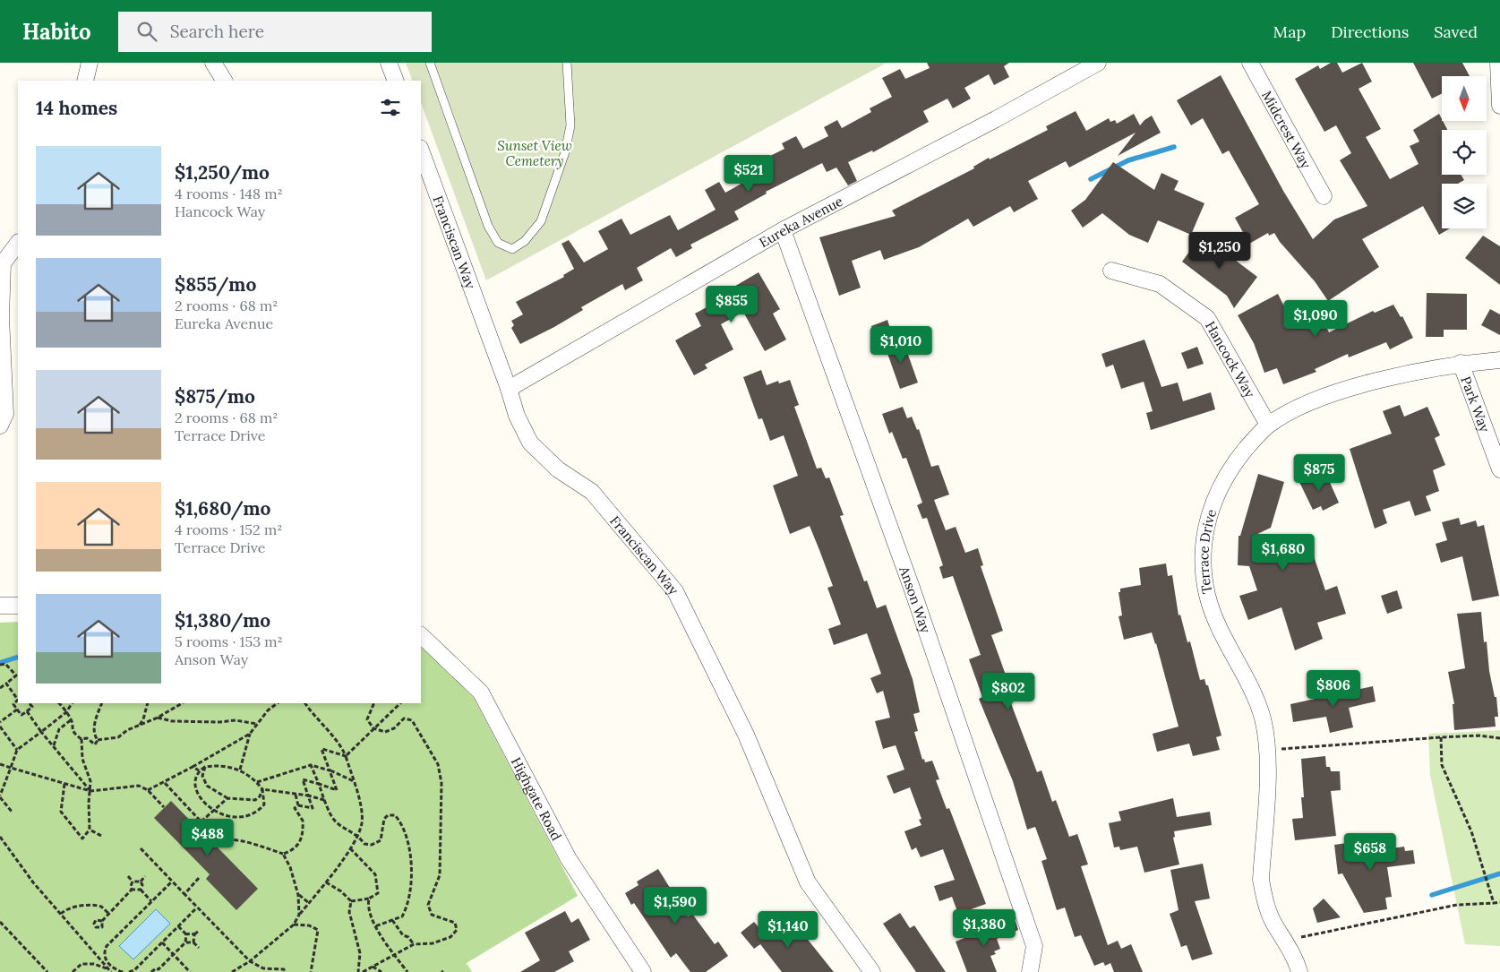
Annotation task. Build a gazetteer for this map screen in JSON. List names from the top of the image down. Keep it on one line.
{"streets":{"street":["Midcrest Way","Eureka Avenue","Franciscan Way","Hancock Way","Park Way","Terrace Drive","Anson Way","Highgate Road"]},"crossings":[["Eureka Avenue","Franciscan Way"],["Eureka Avenue","Anson Way"],["Hancock Way","Terrace Drive"],["Park Way","Terrace Drive"]],"parks":["Sunset View Cemetery"],"north":"bottom","page":{"header":"Habito","search":"Search here","nav":["Map","Directions","Saved"],"heading":"14 homes","list":[{"name":"$1,250/mo","note":"4 rooms · 148 m² · Hancock Way"},{"name":"$855/mo","note":"2 rooms · 68 m² · Eureka Avenue"},{"name":"$875/mo","note":"2 rooms · 68 m² · Terrace Drive"},{"name":"$1,680/mo","note":"4 rooms · 152 m² · Terrace Drive"},{"name":"$1,380/mo","note":"5 rooms · 153 m² · Anson Way"}],"price":["$521","$1,250","$855","$1,090","$1,010","$875","$1,680","$806","$802","$488","$658","$1,590","$1,380","$1,140"]}}
